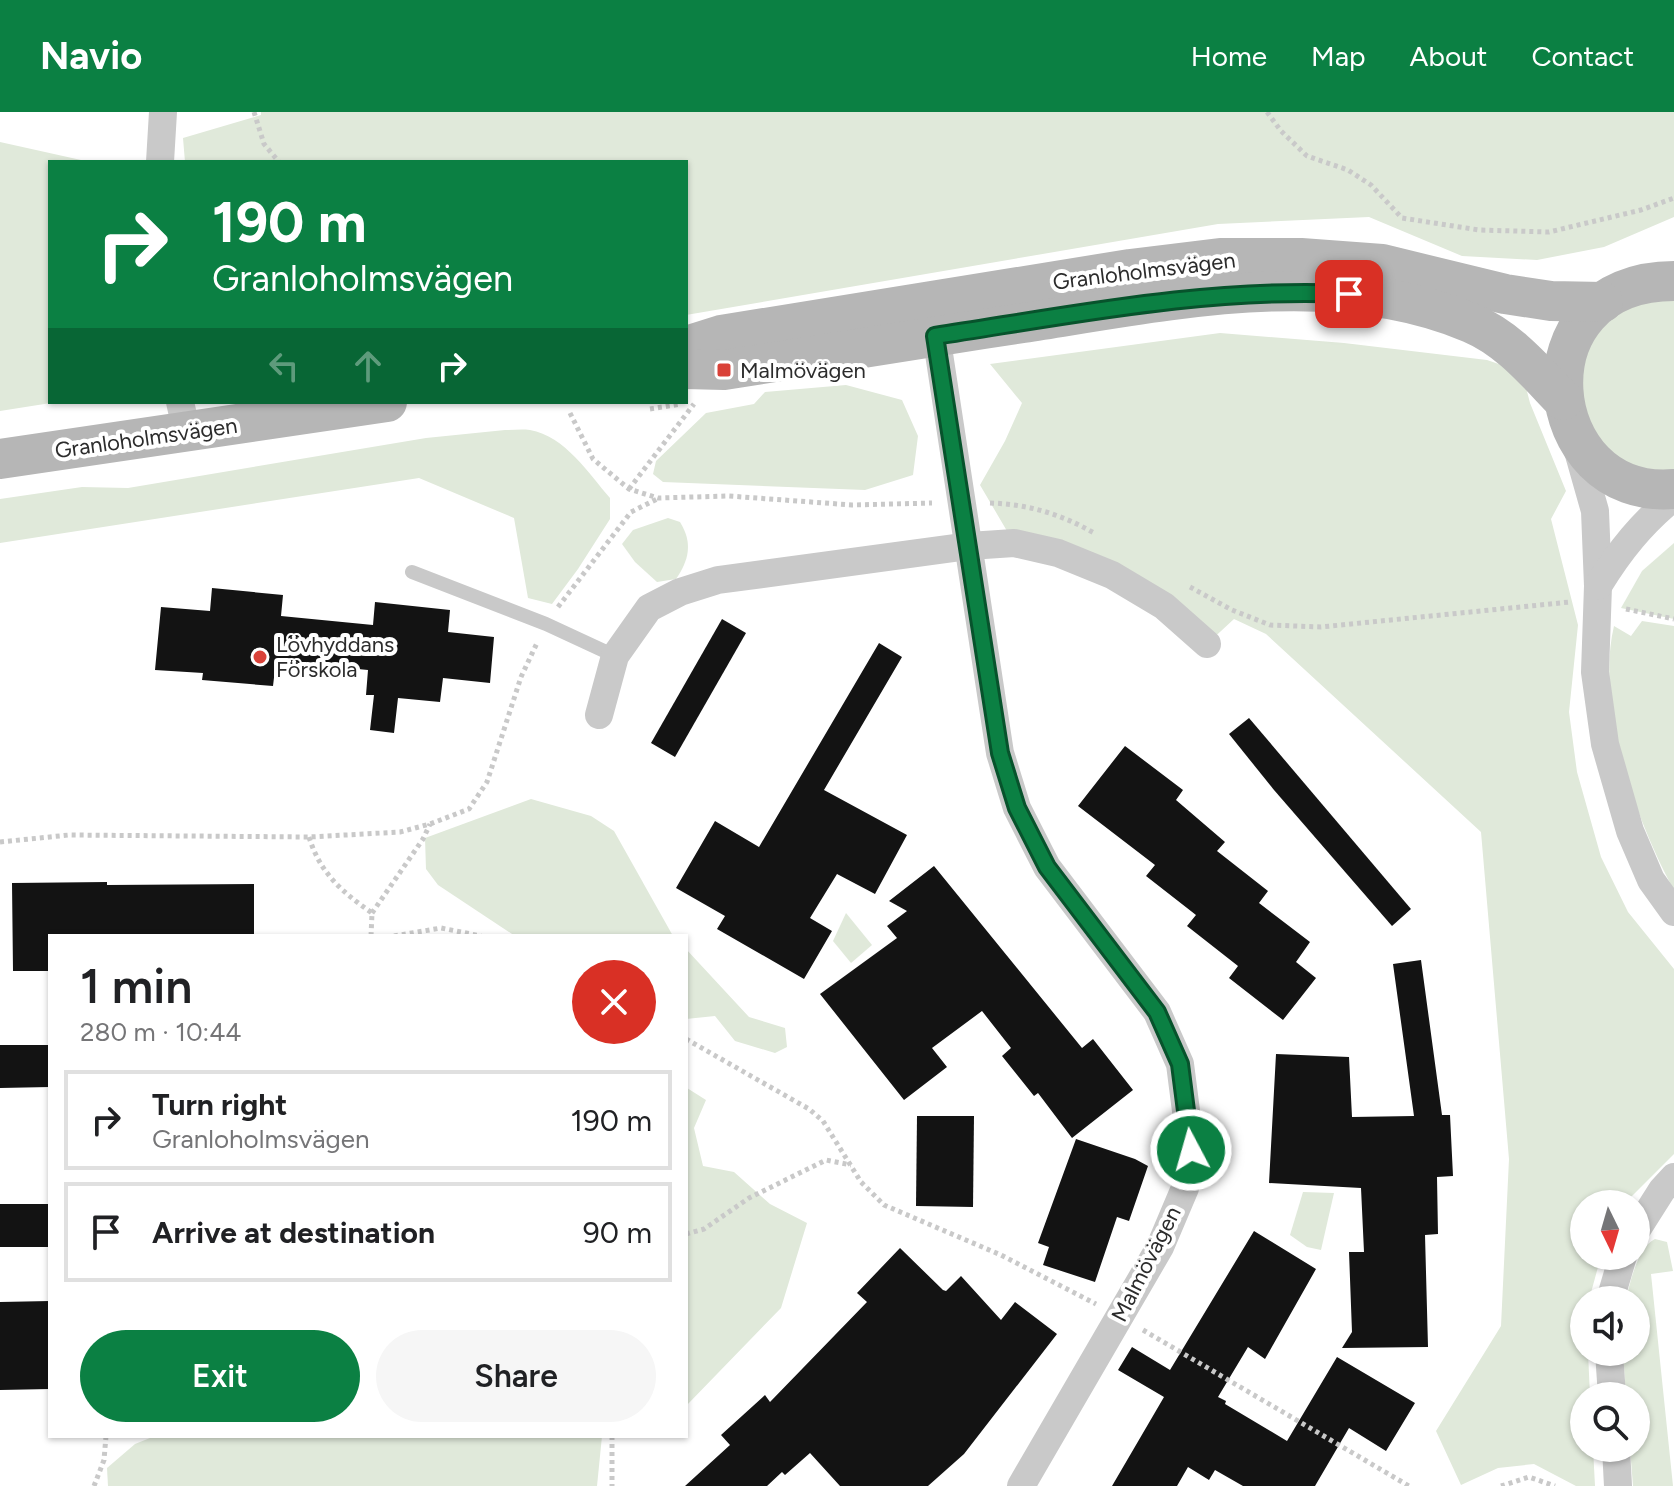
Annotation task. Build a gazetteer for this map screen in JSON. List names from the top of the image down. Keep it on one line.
{"streets":{"street":["Granloholmsvägen","Malmövägen"]},"crossings":[["Granloholmsvägen","Malmövägen"]],"places":{"transit":["Malmövägen"],"other":["Lövhyddans Förskola"]},"north":"bottom","page":{"header":"Navio","nav":["Home","Map","About","Contact"],"turn":["190 m","Granloholmsvägen"],"heading":["1 min","280 m · 10:44"],"list":[{"name":"Turn right","note":"Granloholmsvägen","value":"190 m"},{"name":"Arrive at destination","value":"90 m"}],"buttons":["Exit","Share"]}}
